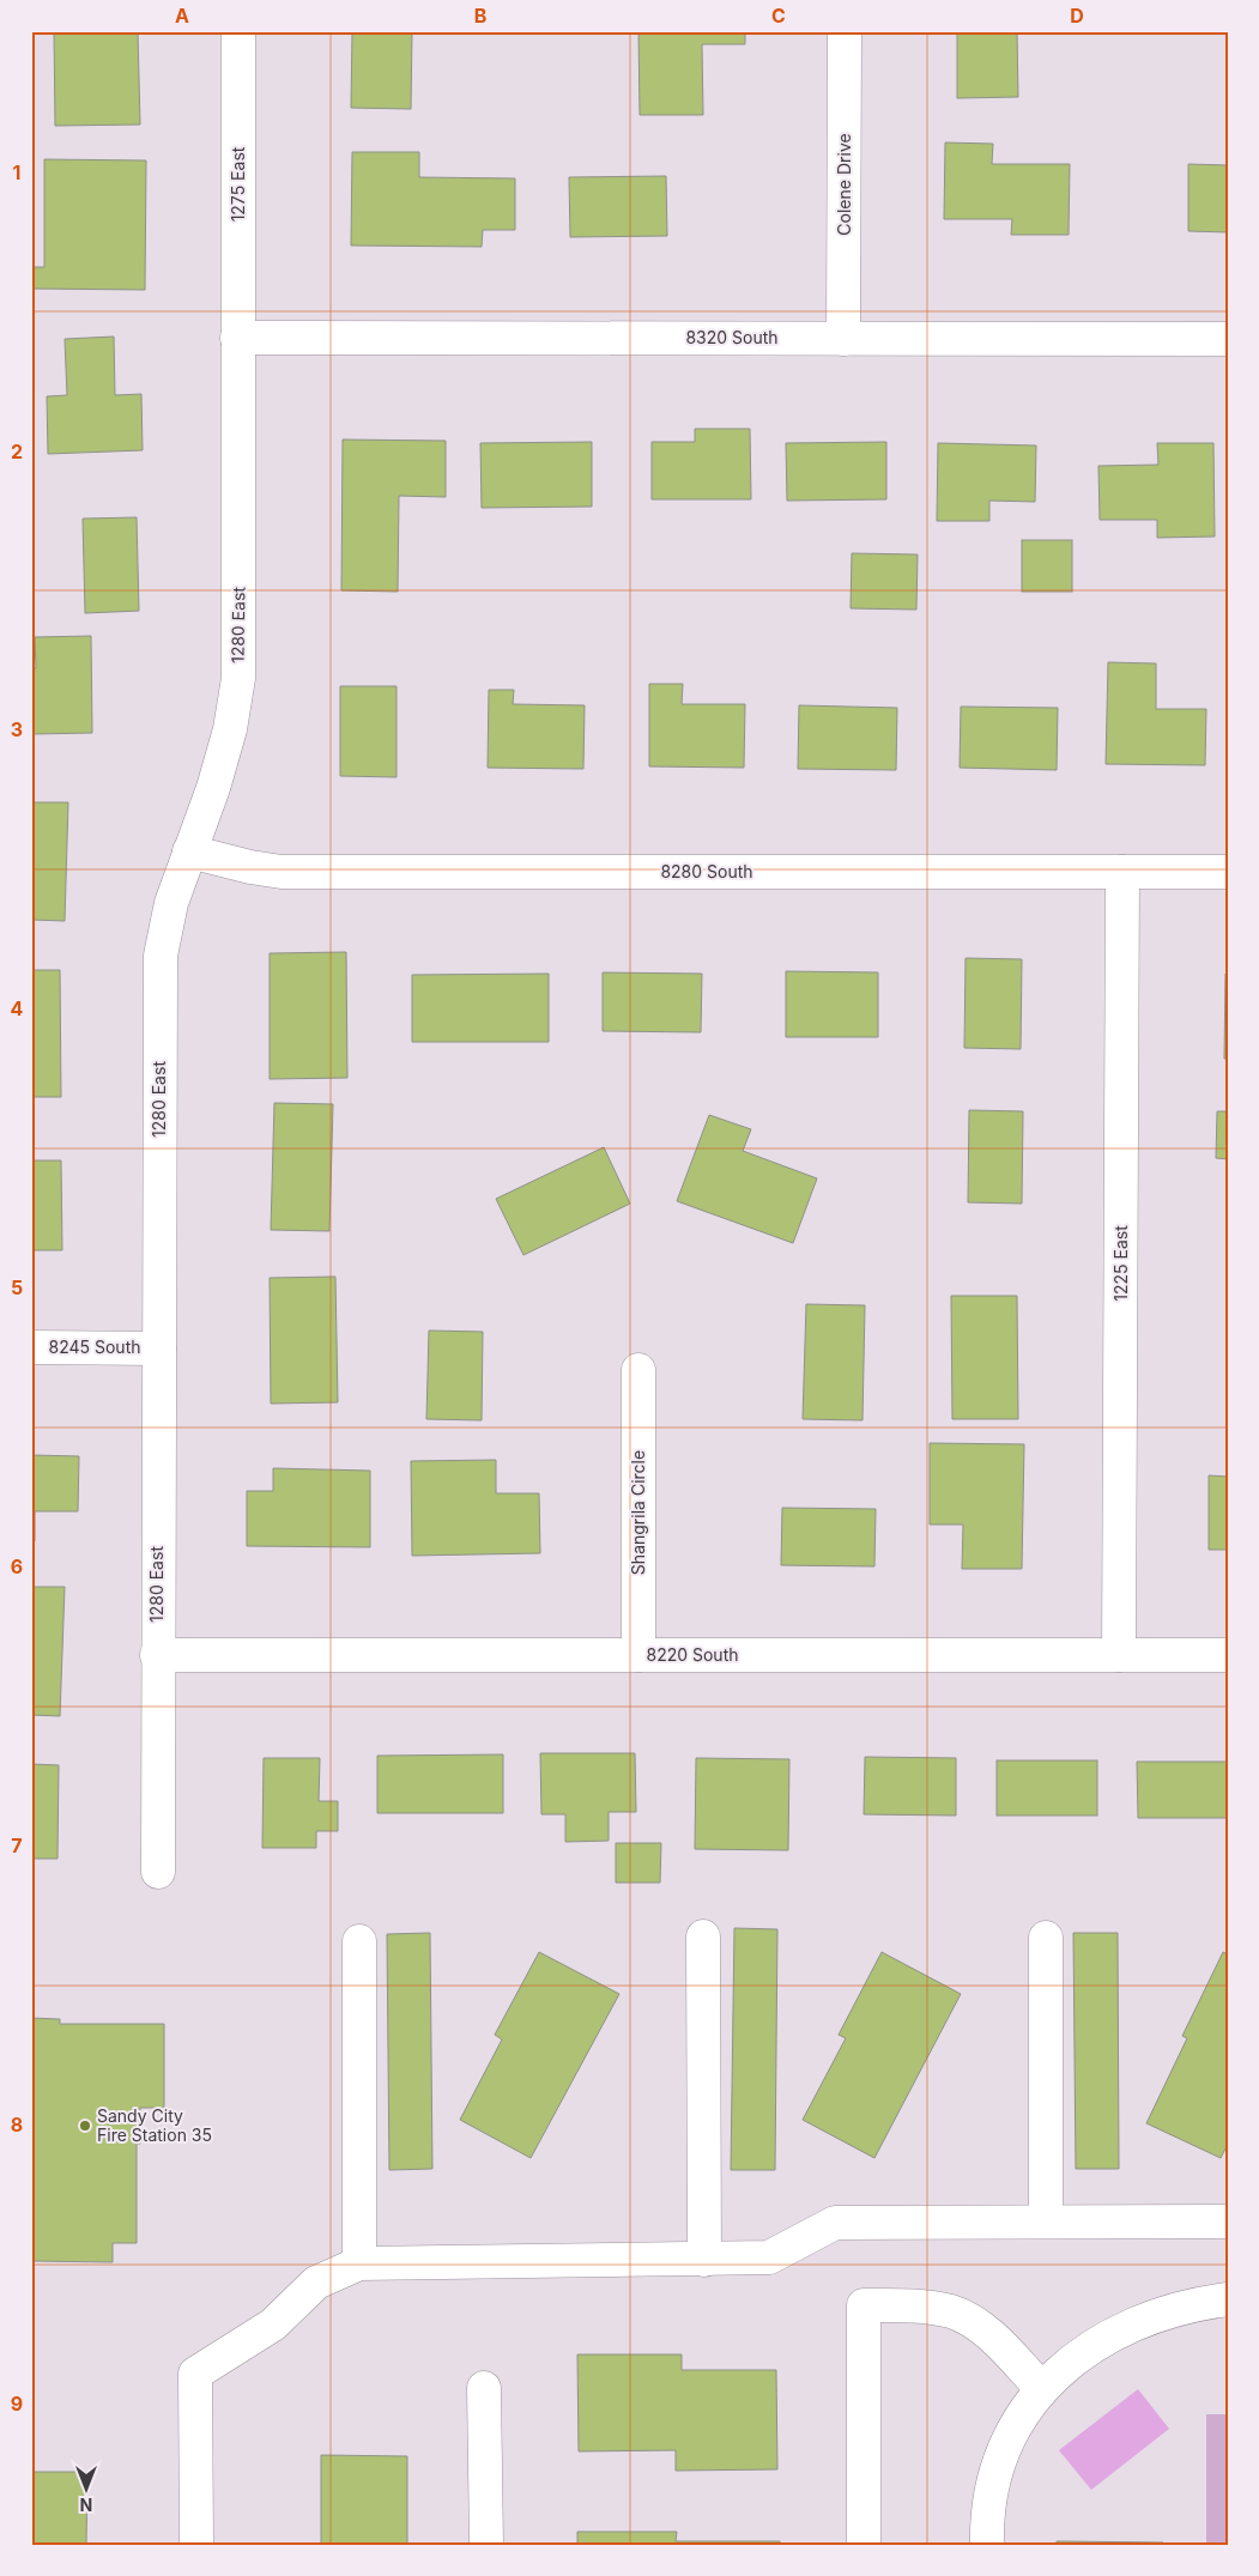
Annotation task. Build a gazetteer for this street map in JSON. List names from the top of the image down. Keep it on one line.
{"streets":{"street":["1275 East","Colene Drive","8320 South","1280 East","8280 South","1225 East","8245 South","Shangrila Circle","8220 South"]},"crossings":[["1275 East","8320 South"],["1275 East","1280 East"],["Colene Drive","8320 South"],["8320 South","1280 East"],["1280 East","8280 South"],["1280 East","8245 South"],["1280 East","8220 South"],["8280 South","1225 East"],["1225 East","8220 South"],["Shangrila Circle","8220 South"]],"places":["Sandy City Fire Station 35"],"north":"bottom","grid":{"columns":["A","B","C","D"],"rows":["1","2","3","4","5","6","7","8","9"]}}
